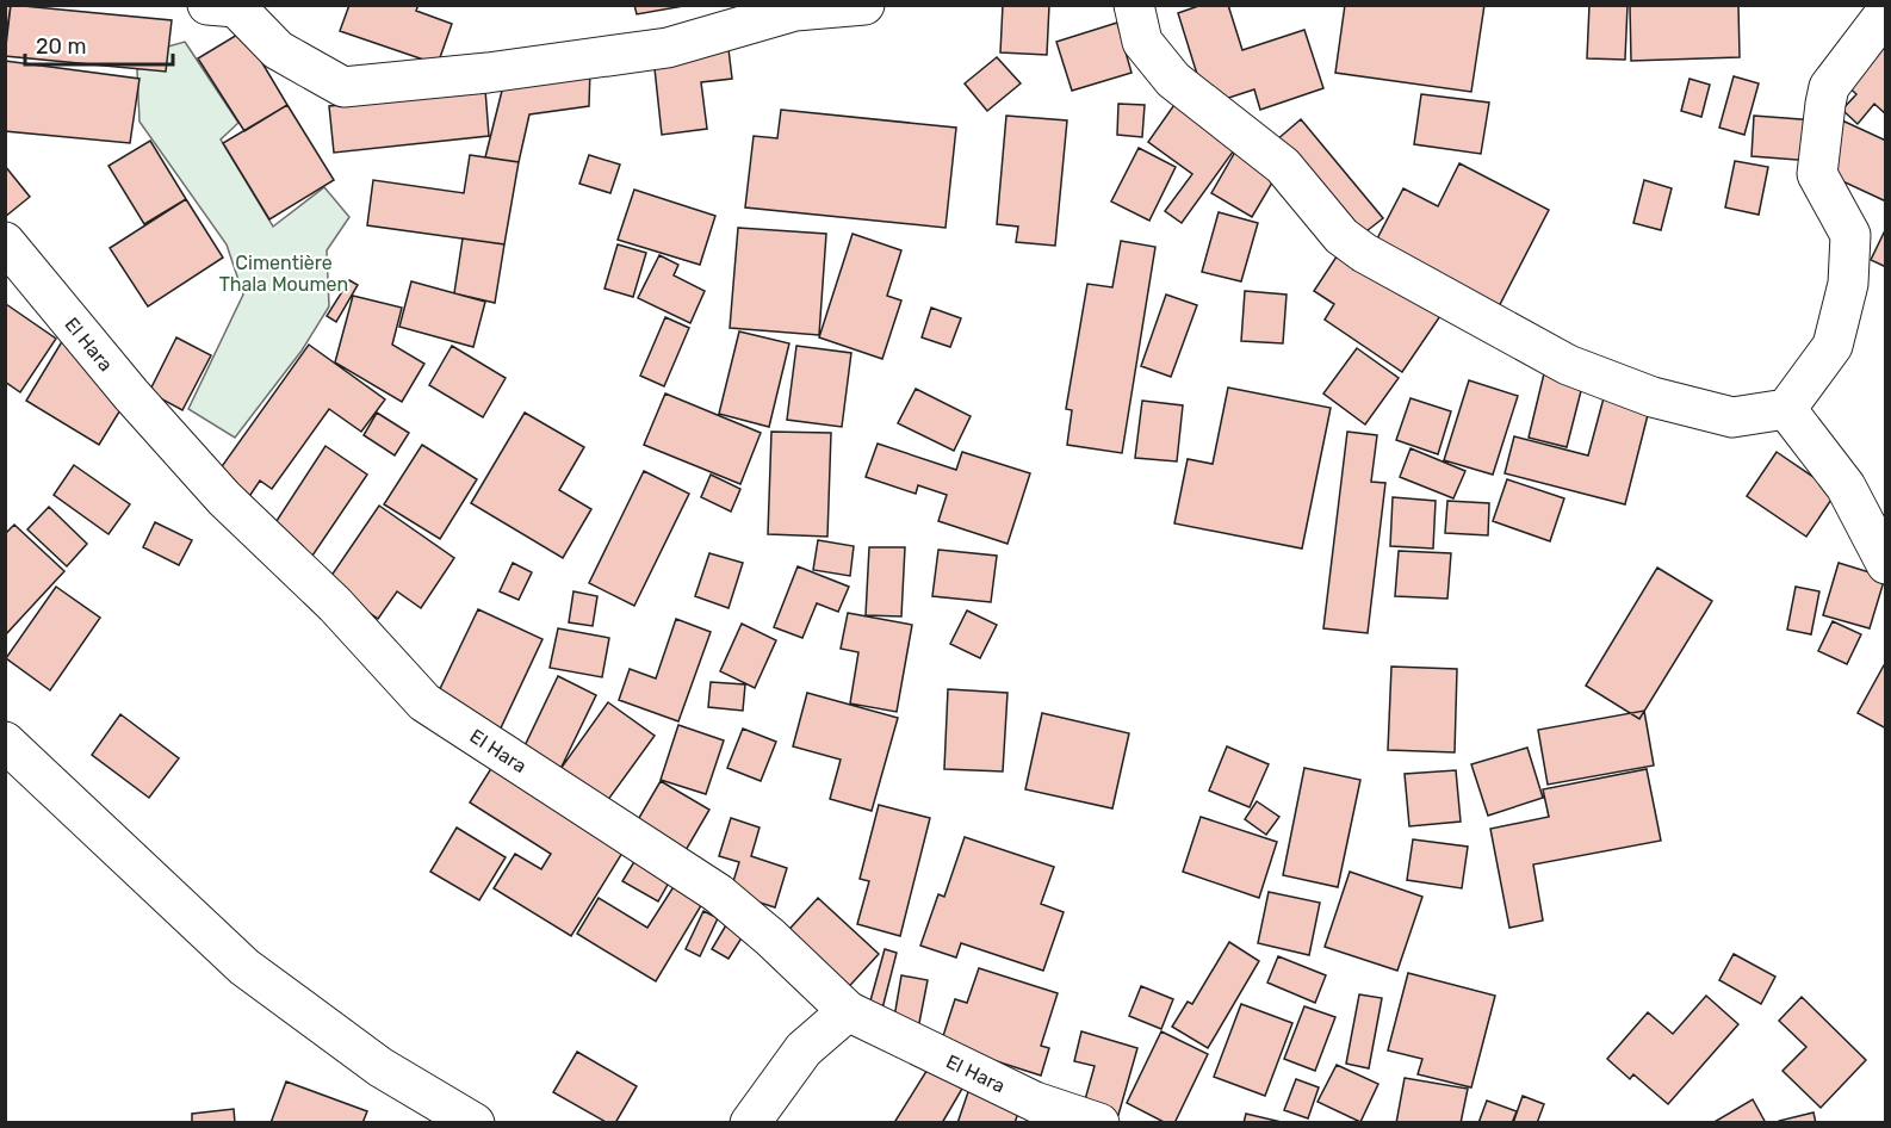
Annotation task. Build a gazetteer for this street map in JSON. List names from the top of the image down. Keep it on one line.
{"streets":{"street":["El Hara"]},"parks":["Cimentière Thala Moumen"],"scale_bar":"20 m"}
